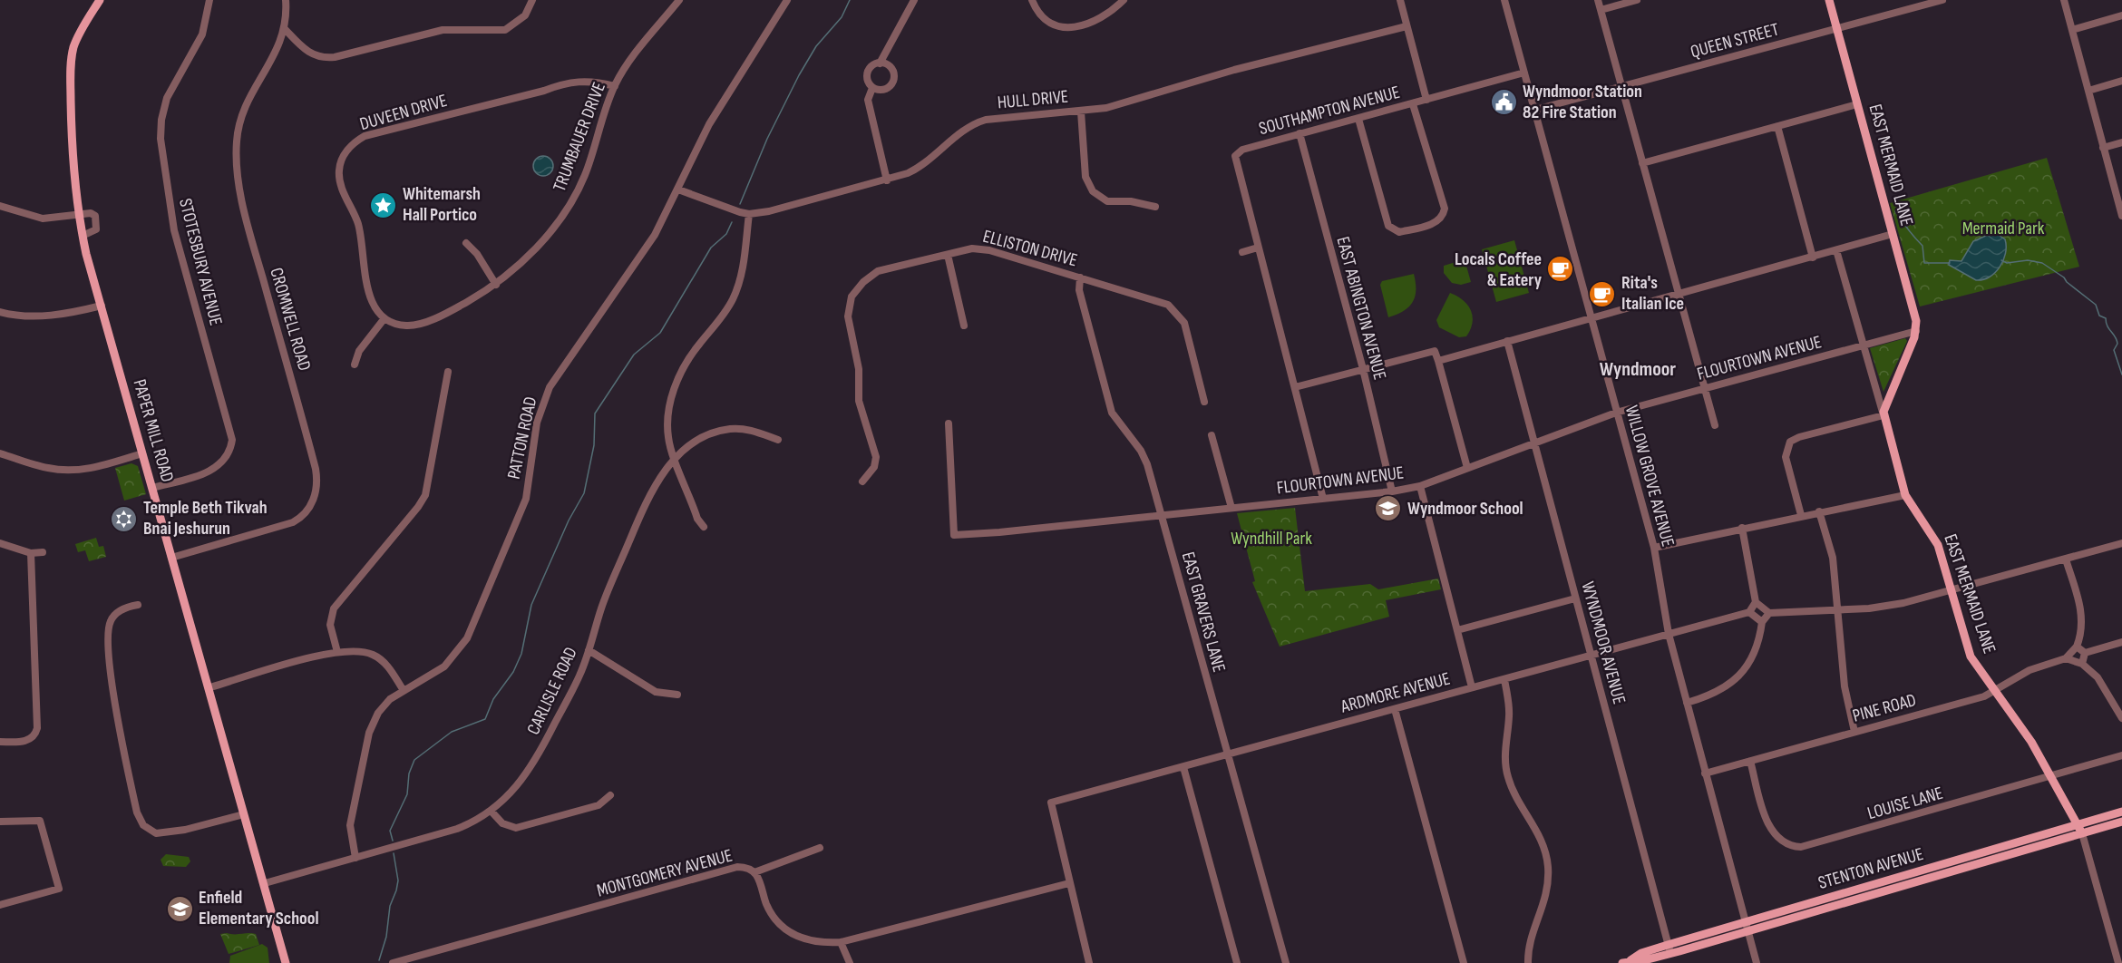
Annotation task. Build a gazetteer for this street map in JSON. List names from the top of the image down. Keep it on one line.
{"streets":{"main road":["EAST MERMAID LANE","PAPER MILL ROAD","STENTON AVENUE"],"street":["QUEEN STREET","HULL DRIVE","SOUTHAMPTON AVENUE","DUVEEN DRIVE","TRUMBAUER DRIVE","ELLISTON DRIVE","STOTESBURY AVENUE","EAST ABINGTON AVENUE","CROMWELL ROAD","FLOURTOWN AVENUE","PATTON ROAD","WILLOW GROVE AVENUE","EAST GRAVERS LANE","WYNDMOOR AVENUE","CARLISLE ROAD","ARDMORE AVENUE","PINE ROAD","LOUISE LANE","MONTGOMERY AVENUE"]},"crossings":[["QUEEN STREET","EAST MERMAID LANE"],["QUEEN STREET","WILLOW GROVE AVENUE"],["SOUTHAMPTON AVENUE","EAST ABINGTON AVENUE"],["SOUTHAMPTON AVENUE","WILLOW GROVE AVENUE"],["DUVEEN DRIVE","TRUMBAUER DRIVE"],["EAST MERMAID LANE","FLOURTOWN AVENUE"],["EAST MERMAID LANE","PINE ROAD"],["EAST MERMAID LANE","LOUISE LANE"],["EAST MERMAID LANE","STENTON AVENUE"],["ELLISTON DRIVE","EAST GRAVERS LANE"],["STOTESBURY AVENUE","PAPER MILL ROAD"],["EAST ABINGTON AVENUE","FLOURTOWN AVENUE"],["CROMWELL ROAD","PAPER MILL ROAD"],["FLOURTOWN AVENUE","WILLOW GROVE AVENUE"],["FLOURTOWN AVENUE","EAST GRAVERS LANE"],["FLOURTOWN AVENUE","WYNDMOOR AVENUE"],["PAPER MILL ROAD","CARLISLE ROAD"],["PATTON ROAD","CARLISLE ROAD"],["WILLOW GROVE AVENUE","ARDMORE AVENUE"],["WILLOW GROVE AVENUE","PINE ROAD"],["WILLOW GROVE AVENUE","STENTON AVENUE"],["EAST GRAVERS LANE","ARDMORE AVENUE"],["WYNDMOOR AVENUE","ARDMORE AVENUE"],["WYNDMOOR AVENUE","STENTON AVENUE"],["ARDMORE AVENUE","MONTGOMERY AVENUE"],["PINE ROAD","LOUISE LANE"]],"districts":["Wyndmoor"],"parks":["Mermaid Park","Wyndhill Park"],"places":{"public building":["Wyndmoor Station 82 Fire Station"],"place":["Whitemarsh Hall Portico"],"cafe":["Locals Coffee & Eatery","Rita's Italian Ice"],"school or university":["Wyndmoor School","Enfield Elementary School"],"synagogue":["Temple Beth Tikvah Bnai Jeshurun"]}}
